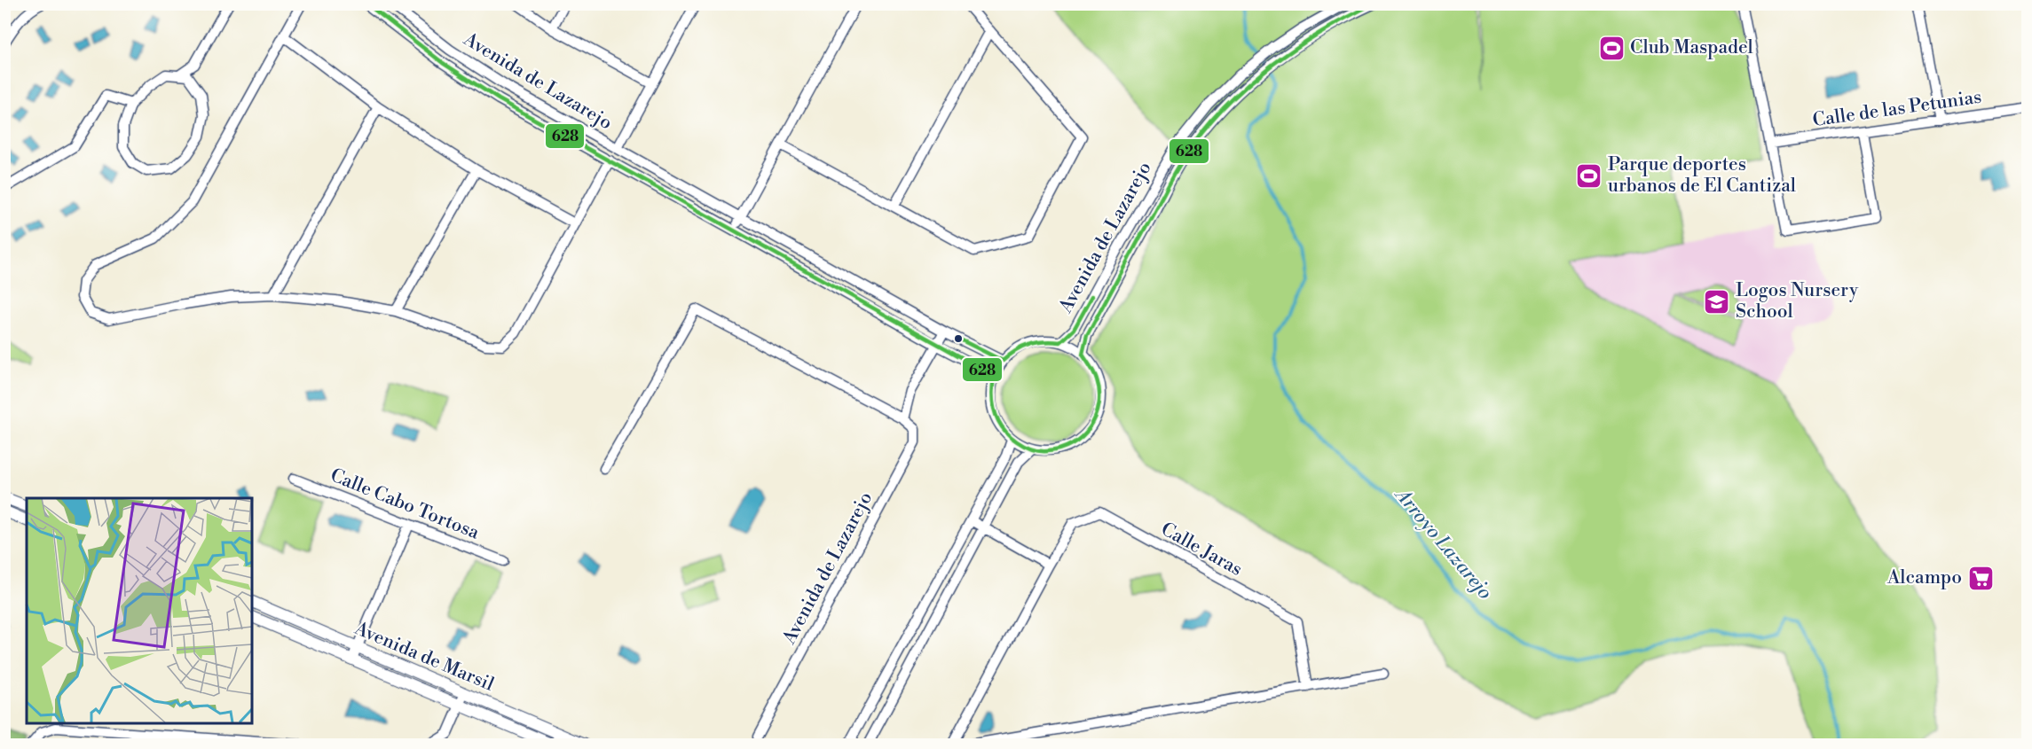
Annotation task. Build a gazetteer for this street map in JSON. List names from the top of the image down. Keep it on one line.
{"streets":{"street":["Avenida de Lazarejo","Calle de las Petunias","Calle Cabo Tortosa","Calle Jaras","Avenida de Marsil"]},"water":["Arroyo Lazarejo"],"places":{"sports":["Club Maspadel","Parque deportes urbanos de El Cantizal"],"school or university":["Logos Nursery School"],"supermarket":["Alcampo"]},"lines":["transit line 628"]}
